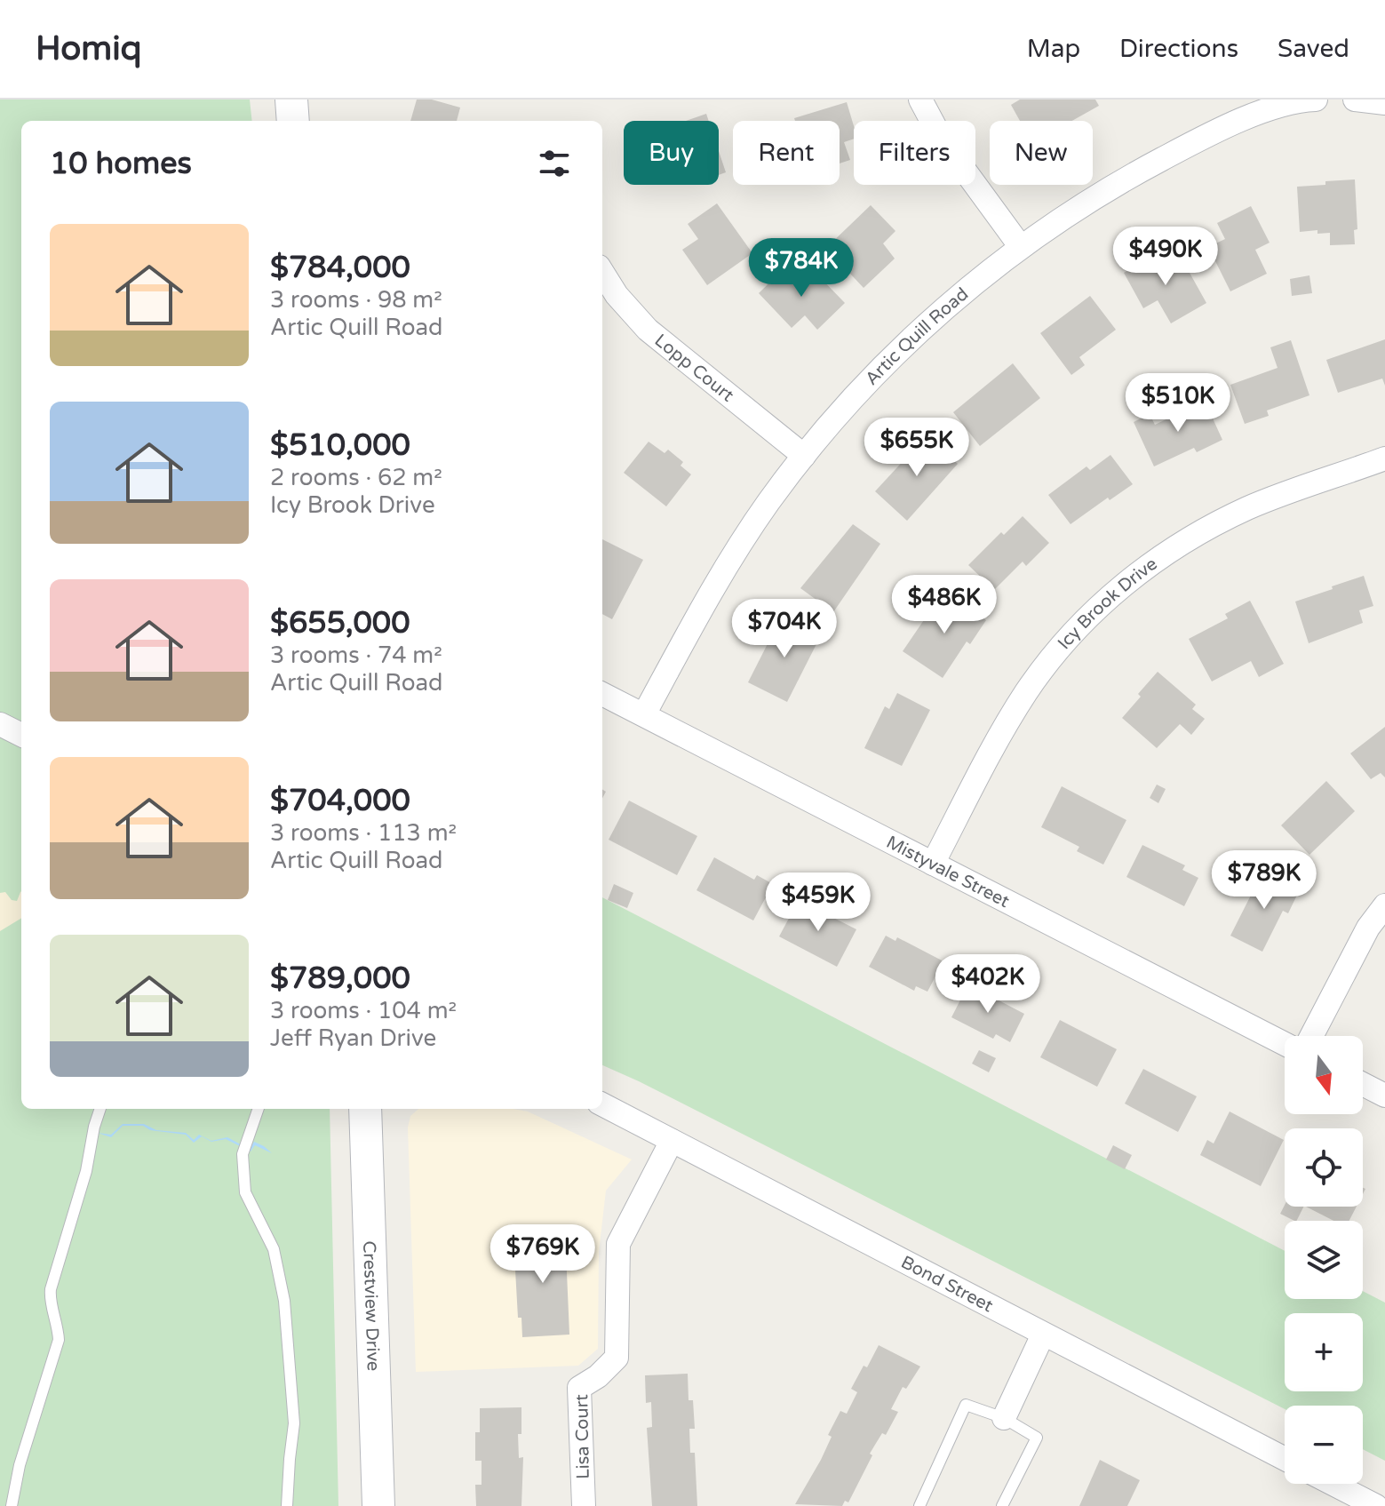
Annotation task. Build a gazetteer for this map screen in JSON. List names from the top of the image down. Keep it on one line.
{"streets":{"main road":["Crestview Drive"],"street":["Artic Quill Road","Lopp Court","Icy Brook Drive","Mistyvale Street","Bond Street","Lisa Court"]},"crossings":[["Artic Quill Road","Lopp Court"],["Artic Quill Road","Mistyvale Street"],["Icy Brook Drive","Mistyvale Street"],["Bond Street","Lisa Court"]],"north":"bottom","page":{"header":"Homiq","nav":["Map","Directions","Saved"],"chip":["Buy","Rent","Filters","New"],"heading":"10 homes","list":[{"name":"$784,000","note":"3 rooms · 98 m² · Artic Quill Road"},{"name":"$510,000","note":"2 rooms · 62 m² · Icy Brook Drive"},{"name":"$655,000","note":"3 rooms · 74 m² · Artic Quill Road"},{"name":"$704,000","note":"3 rooms · 113 m² · Artic Quill Road"},{"name":"$789,000","note":"3 rooms · 104 m² · Jeff Ryan Drive"}],"price":["$490K","$784K","$510K","$655K","$486K","$704K","$789K","$459K","$402K","$769K"],"map_buttons":["+","−"]}}
